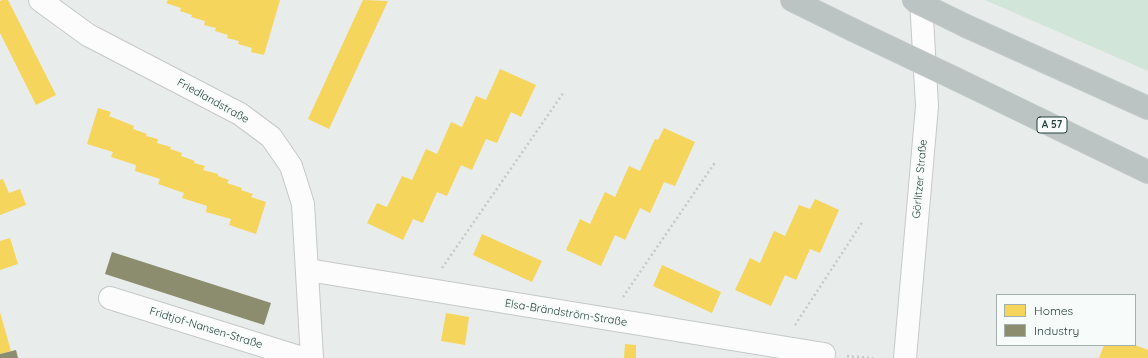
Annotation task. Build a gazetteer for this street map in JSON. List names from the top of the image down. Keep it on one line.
{"streets":{"highway":["A 57"],"street":["Friedlandstraße","Görlitzer Straße","Elsa-Brändström-Straße","Fridtjof-Nansen-Straße"]},"crossings":[["Friedlandstraße","Elsa-Brändström-Straße"]],"legend":["Homes","Industry"]}
